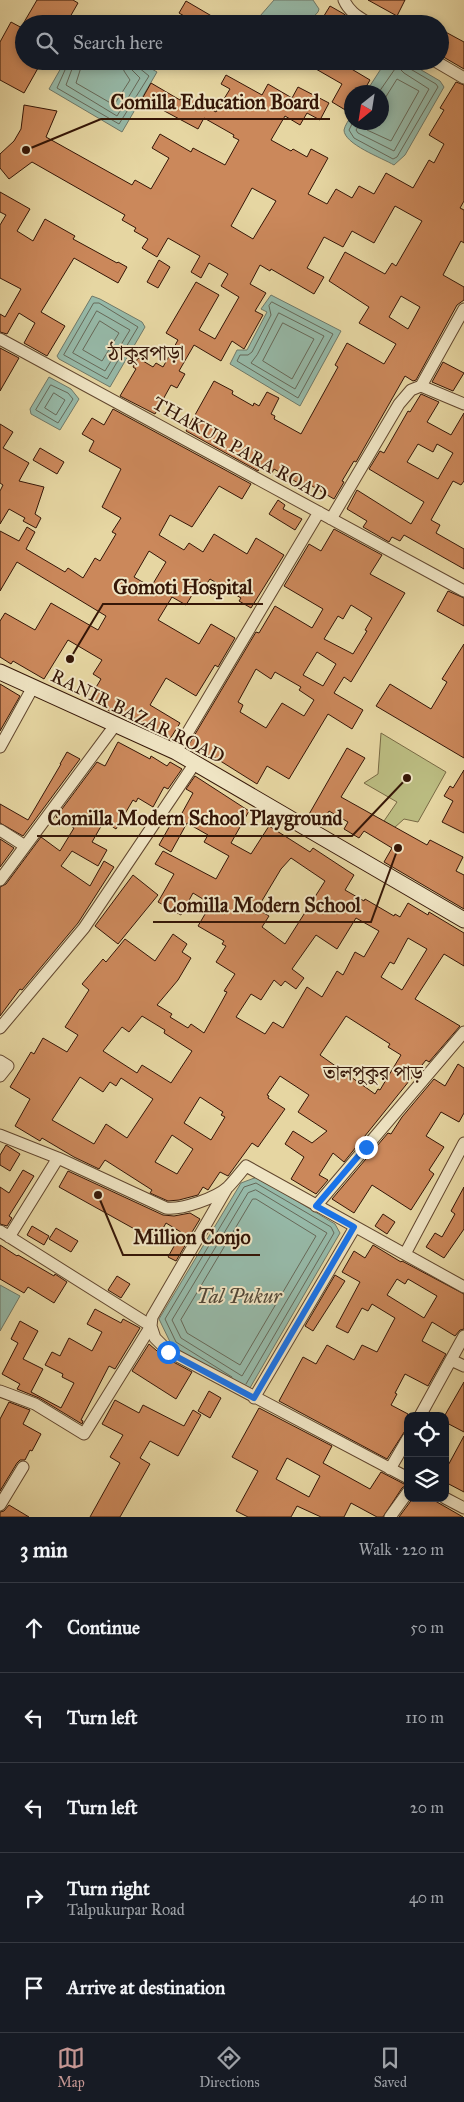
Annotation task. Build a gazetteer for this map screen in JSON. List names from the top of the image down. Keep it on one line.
{"streets":{"main road":["RANIR BAZAR ROAD"],"street":["THAKUR PARA ROAD"]},"districts":["ঠাকুরপাড়া","তালপুকুর পাড়"],"water":["Tal Pukur"],"places":["Comilla Education Board","Gomoti Hospital","Comilla Modern School Playground","Comilla Modern School","Million Conjo"],"north":"bottom left","page":{"search":"Search here","heading":["3 min","Walk · 220 m"],"list":[["Continue","50 m"],["Turn left","110 m"],["Turn left","20 m"],["Turn right","Talpukurpar Road","40 m"],"Arrive at destination"],"nav":["Map","Directions","Saved"]}}
